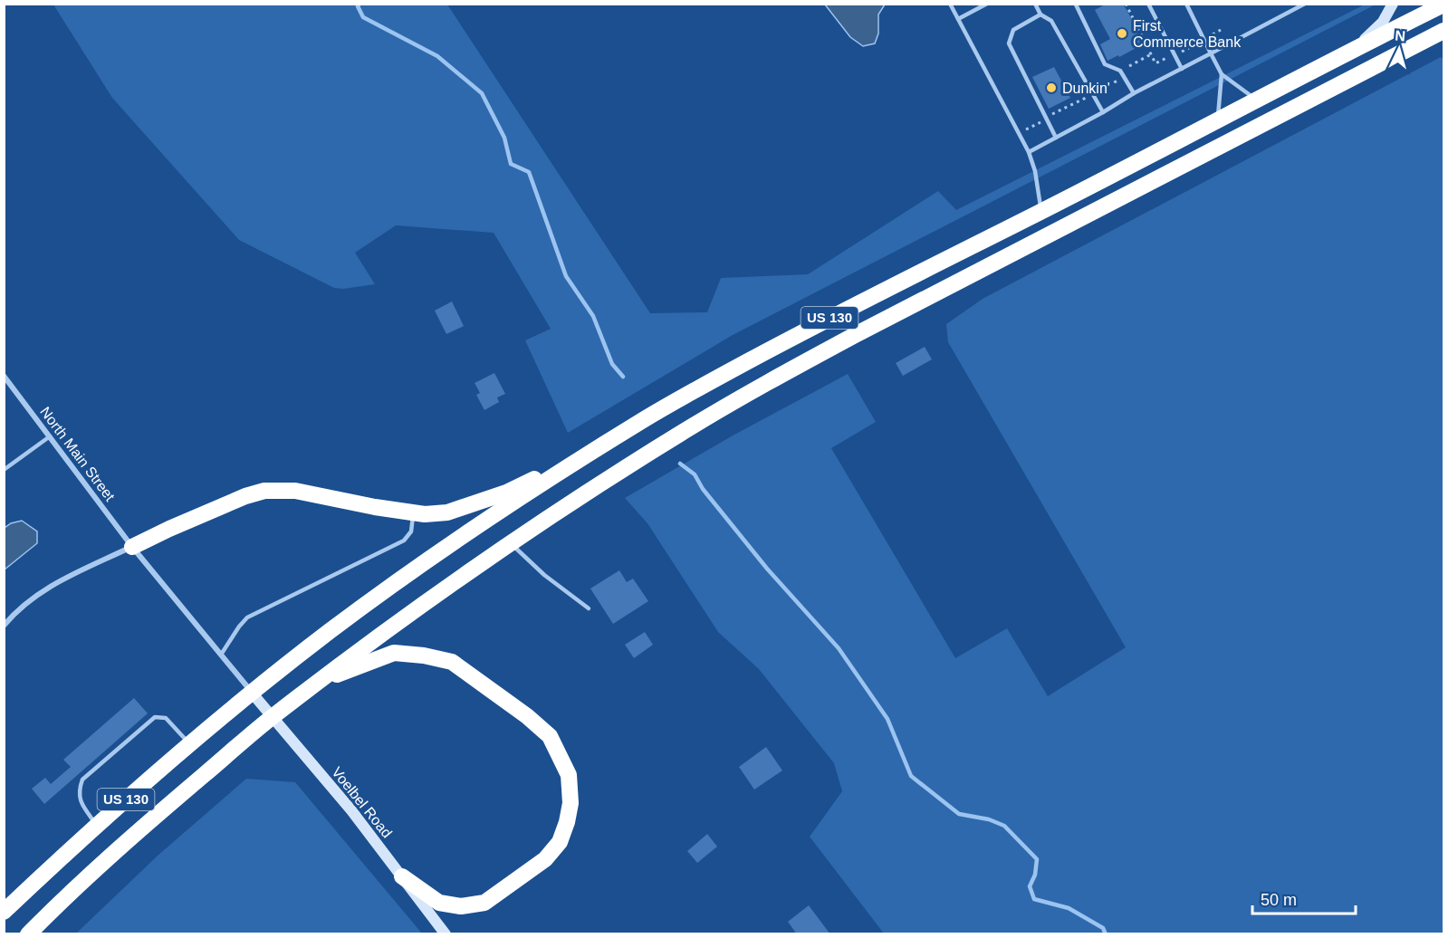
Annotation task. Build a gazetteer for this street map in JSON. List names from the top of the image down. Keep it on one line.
{"streets":{"highway":["US 130"],"street":["North Main Street","Voelbel Road"]},"crossings":[["US 130","North Main Street"],["US 130","Voelbel Road"],["North Main Street","Voelbel Road"]],"places":["First Commerce Bank","Dunkin'"],"scale_bar":"50 m","north":"top"}
